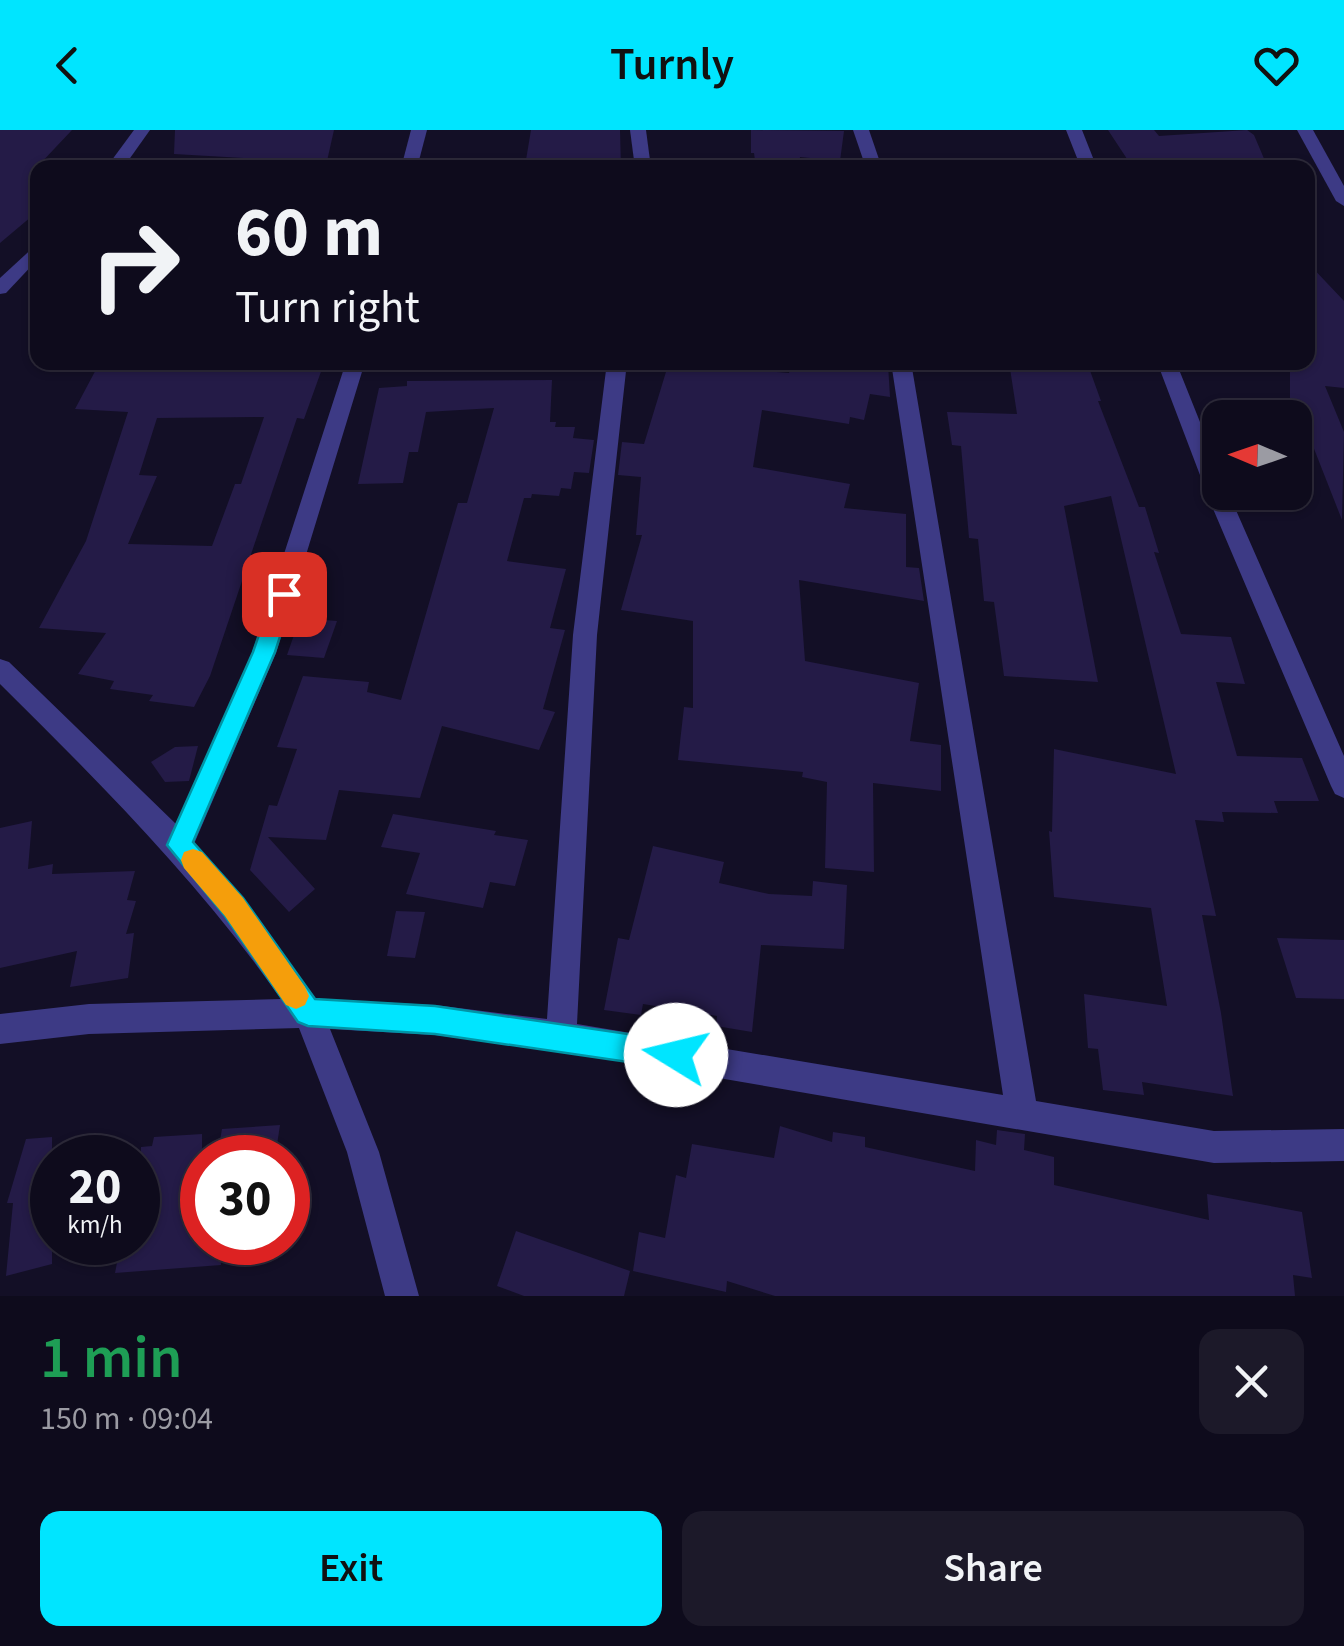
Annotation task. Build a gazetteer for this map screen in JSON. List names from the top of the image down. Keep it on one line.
{"north":"left","page":{"header":"Turnly","turn":["60 m","Turn right"],"speed":"20 km/h","limit":"30","heading":["1 min","150 m · 09:04"],"buttons":["Exit","Share"]}}
